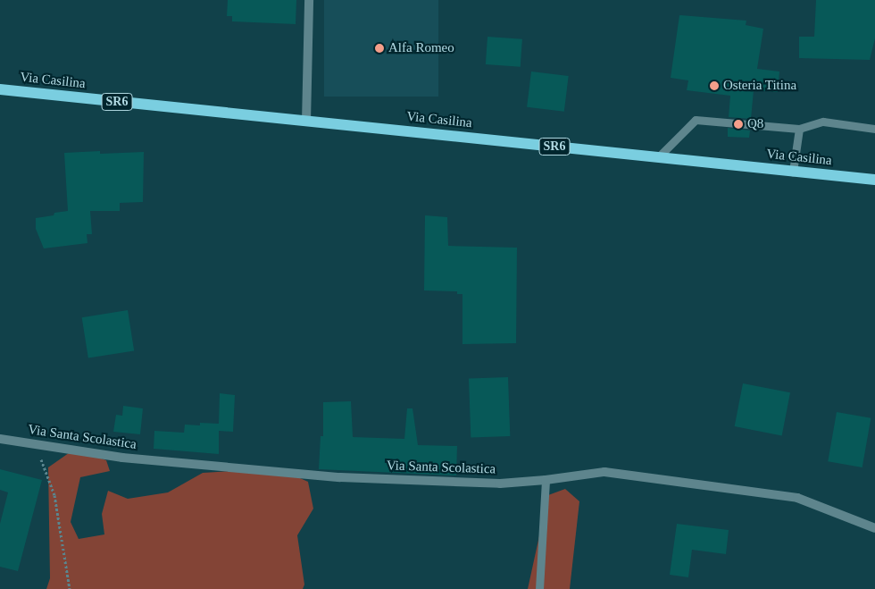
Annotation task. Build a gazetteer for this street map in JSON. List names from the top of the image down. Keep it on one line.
{"streets":{"main road":["Via Casilina","SR6"],"street":["Via Santa Scolastica"]},"places":["Alfa Romeo","Osteria Titina","Q8"]}
